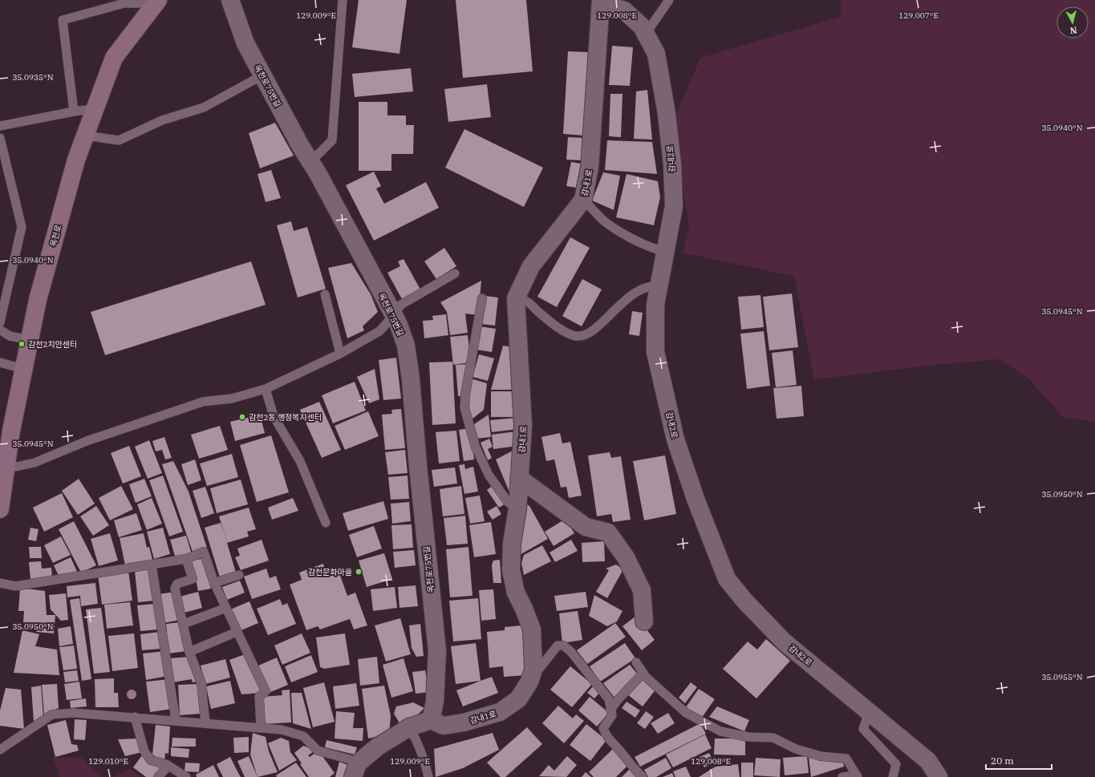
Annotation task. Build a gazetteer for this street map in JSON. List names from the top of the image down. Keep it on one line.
{"streets":{"street":["옥천로75번길","감내2로","감내1로","옥천로"]},"crossings":[["옥천로75번길","감내1로"],["감내2로","감내1로"]],"places":["감천2치안센터","감천2동 행정복지센터","감천문화마을"],"scale_bar":"20 m","north":"bottom","coordinates":["129.009°E","129.008°E","129.007°E","35.0935°N","35.0940°N","35.0945°N","35.0950°N","35.0955°N","129.010°E"]}
